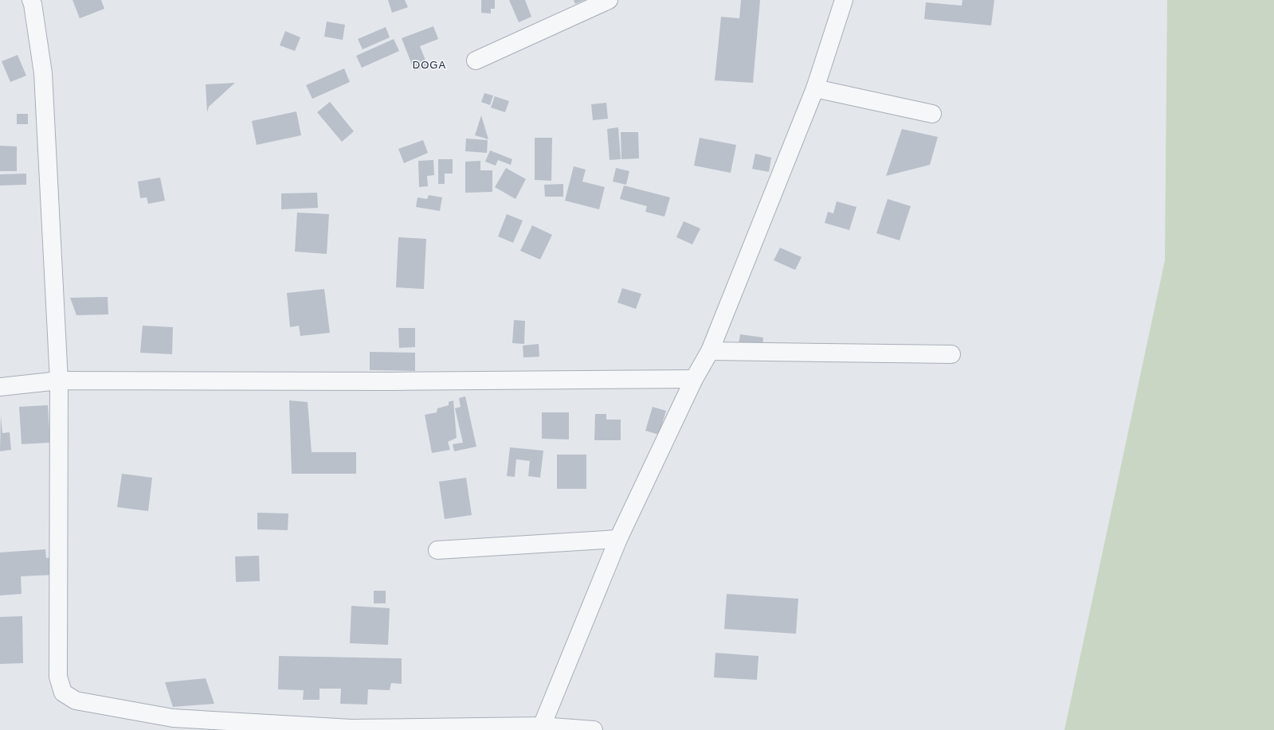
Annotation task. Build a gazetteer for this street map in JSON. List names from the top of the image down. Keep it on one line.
{"districts":["DOGA"]}
